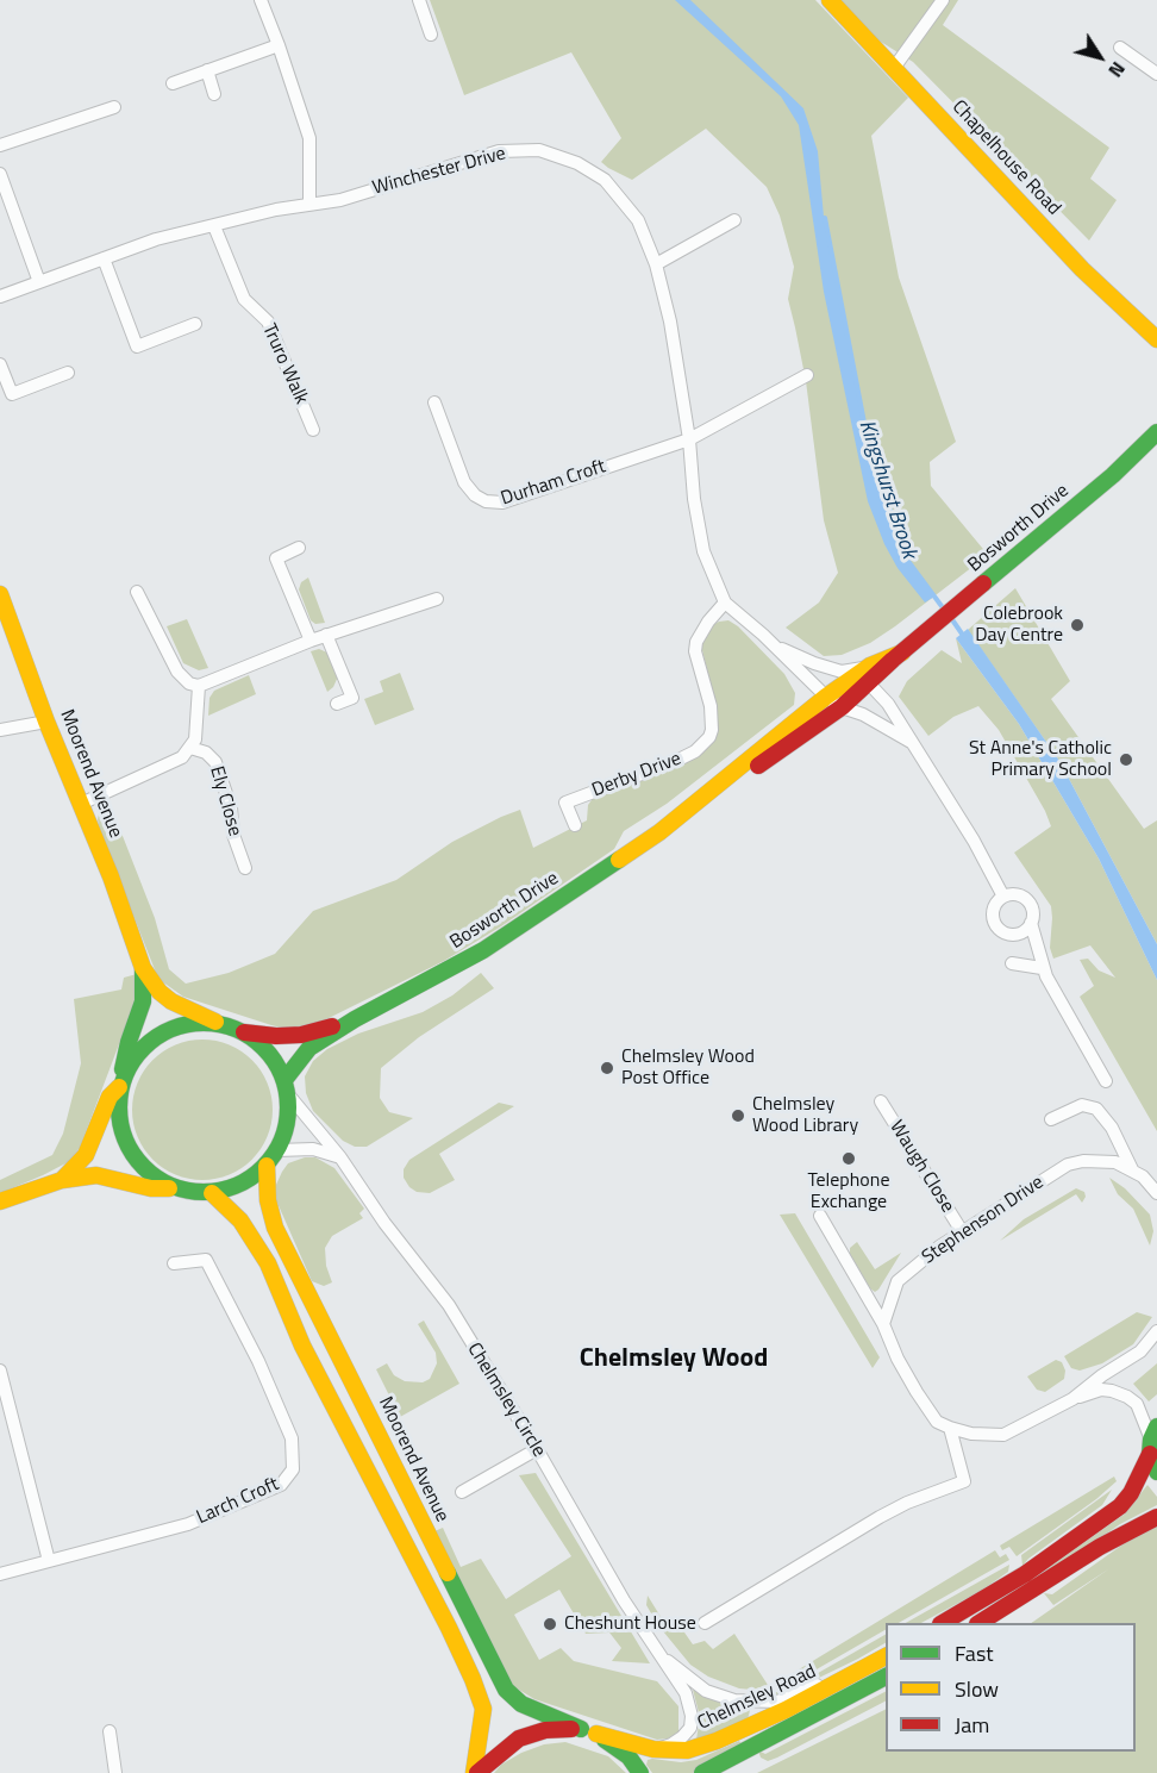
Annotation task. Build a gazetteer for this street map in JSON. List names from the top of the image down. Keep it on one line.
{"streets":{"street":["Chapelhouse Road","Winchester Drive","Truro Walk","Durham Croft","Bosworth Drive","Moorend Avenue","Derby Drive","Ely Close","Waugh Close","Stephenson Drive","Chelmsley Circle","Larch Croft","Chelmsley Road"]},"crossings":[["Winchester Drive","Truro Walk"],["Winchester Drive","Durham Croft"],["Winchester Drive","Bosworth Drive"],["Winchester Drive","Derby Drive"],["Bosworth Drive","Moorend Avenue"],["Bosworth Drive","Chelmsley Circle"],["Moorend Avenue","Ely Close"],["Moorend Avenue","Chelmsley Circle"],["Moorend Avenue","Chelmsley Road"],["Waugh Close","Stephenson Drive"],["Chelmsley Circle","Chelmsley Road"]],"districts":["Chelmsley Wood"],"water":["Kingshurst Brook"],"places":["Colebrook Day Centre","St Anne's Catholic Primary School","Chelmsley Wood Post Office","Chelmsley Wood Library","Telephone Exchange","Cheshunt House"],"legend":["Fast","Slow","Jam"],"north":"bottom right"}
